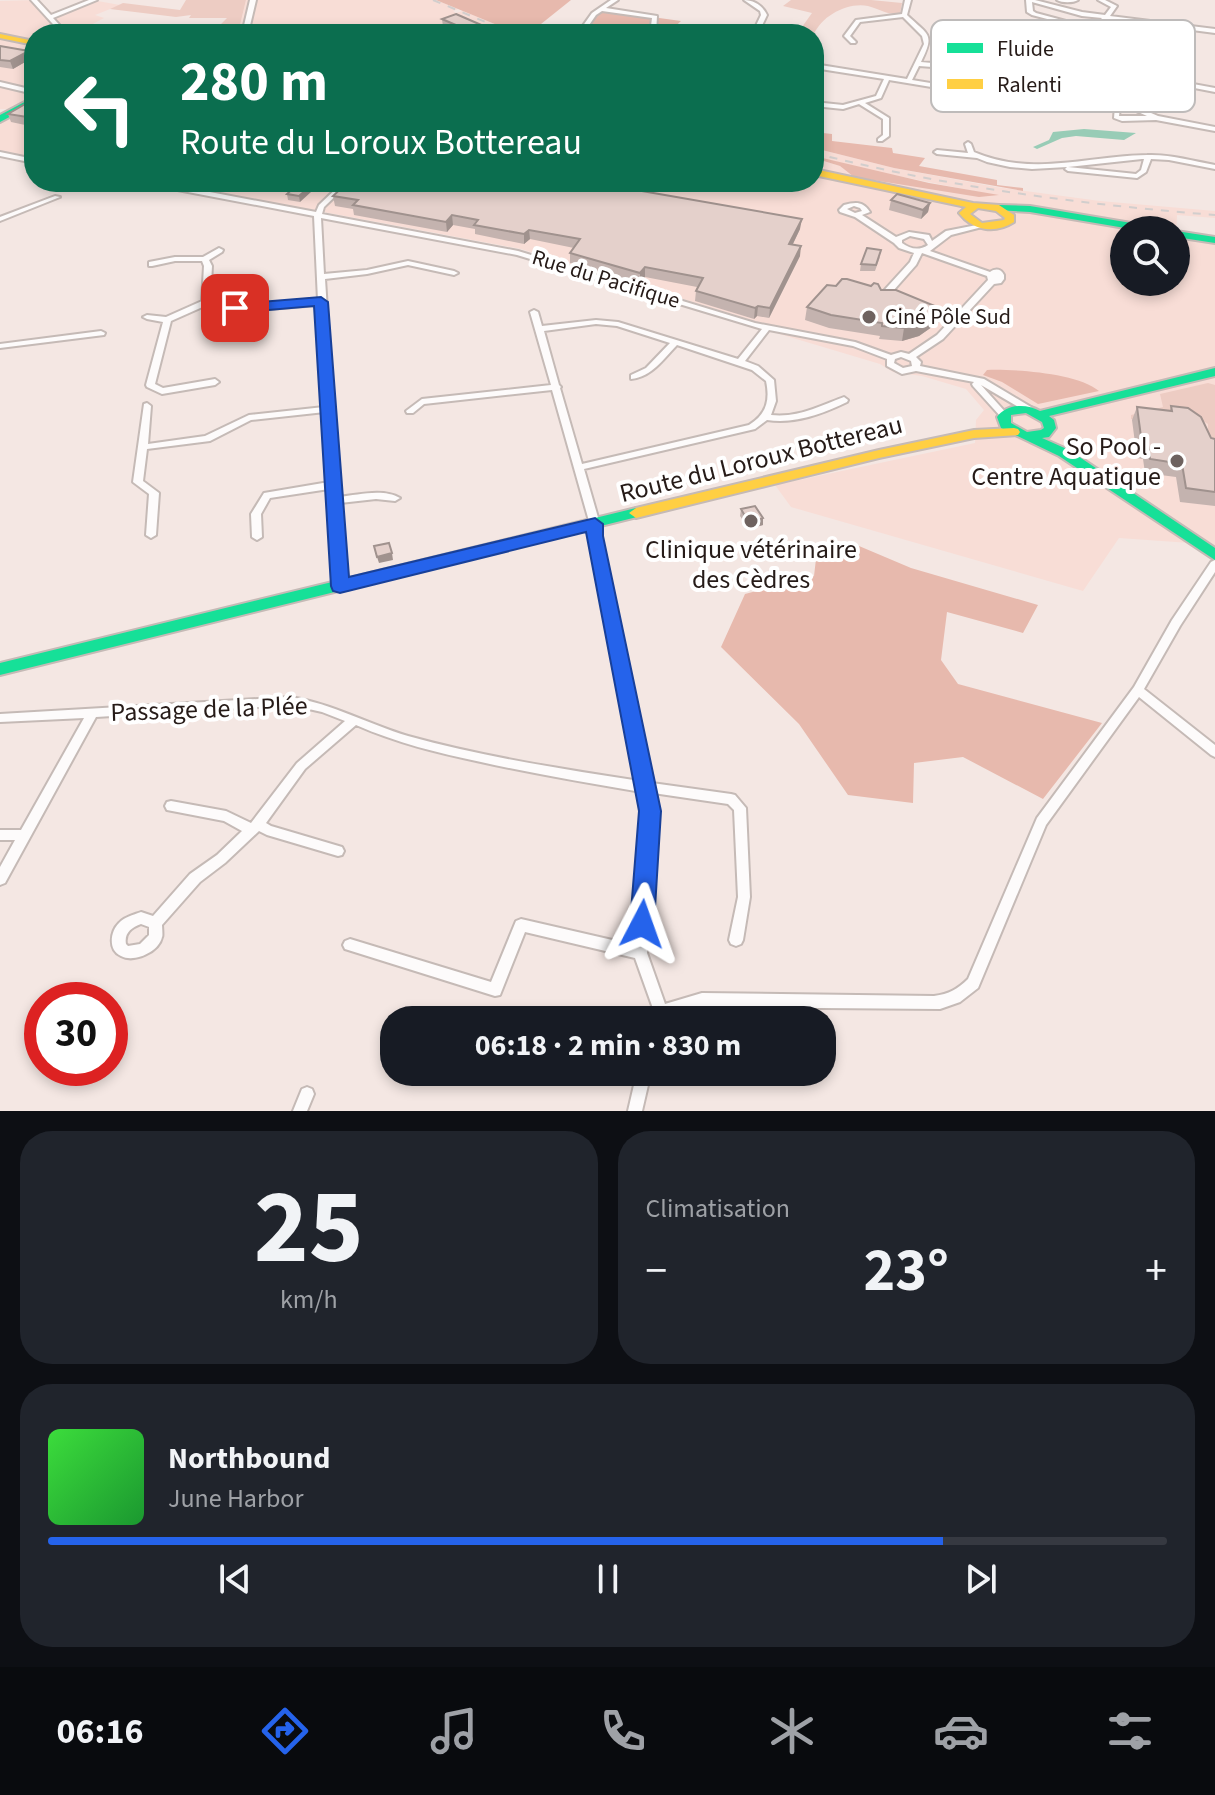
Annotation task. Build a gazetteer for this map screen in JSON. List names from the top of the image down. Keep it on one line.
{"streets":{"main road":["Route du Loroux Bottereau"],"street":["Rue du Pacifique","Passage de la Plée"]},"places":["Ciné Pôle Sud","So Pool - Centre Aquatique","Clinique vétérinaire des Cèdres"],"legend":["Fluide","Ralenti"],"page":{"turn":["280 m","Route du Loroux Bottereau"],"limit":"30","trip":"06:18 · 2 min · 830 m","tile":[["25","km/h"],"Climatisation"],"heat":["−","23°","+"],"song":["Northbound","June Harbor"],"tabs":"06:16"}}
